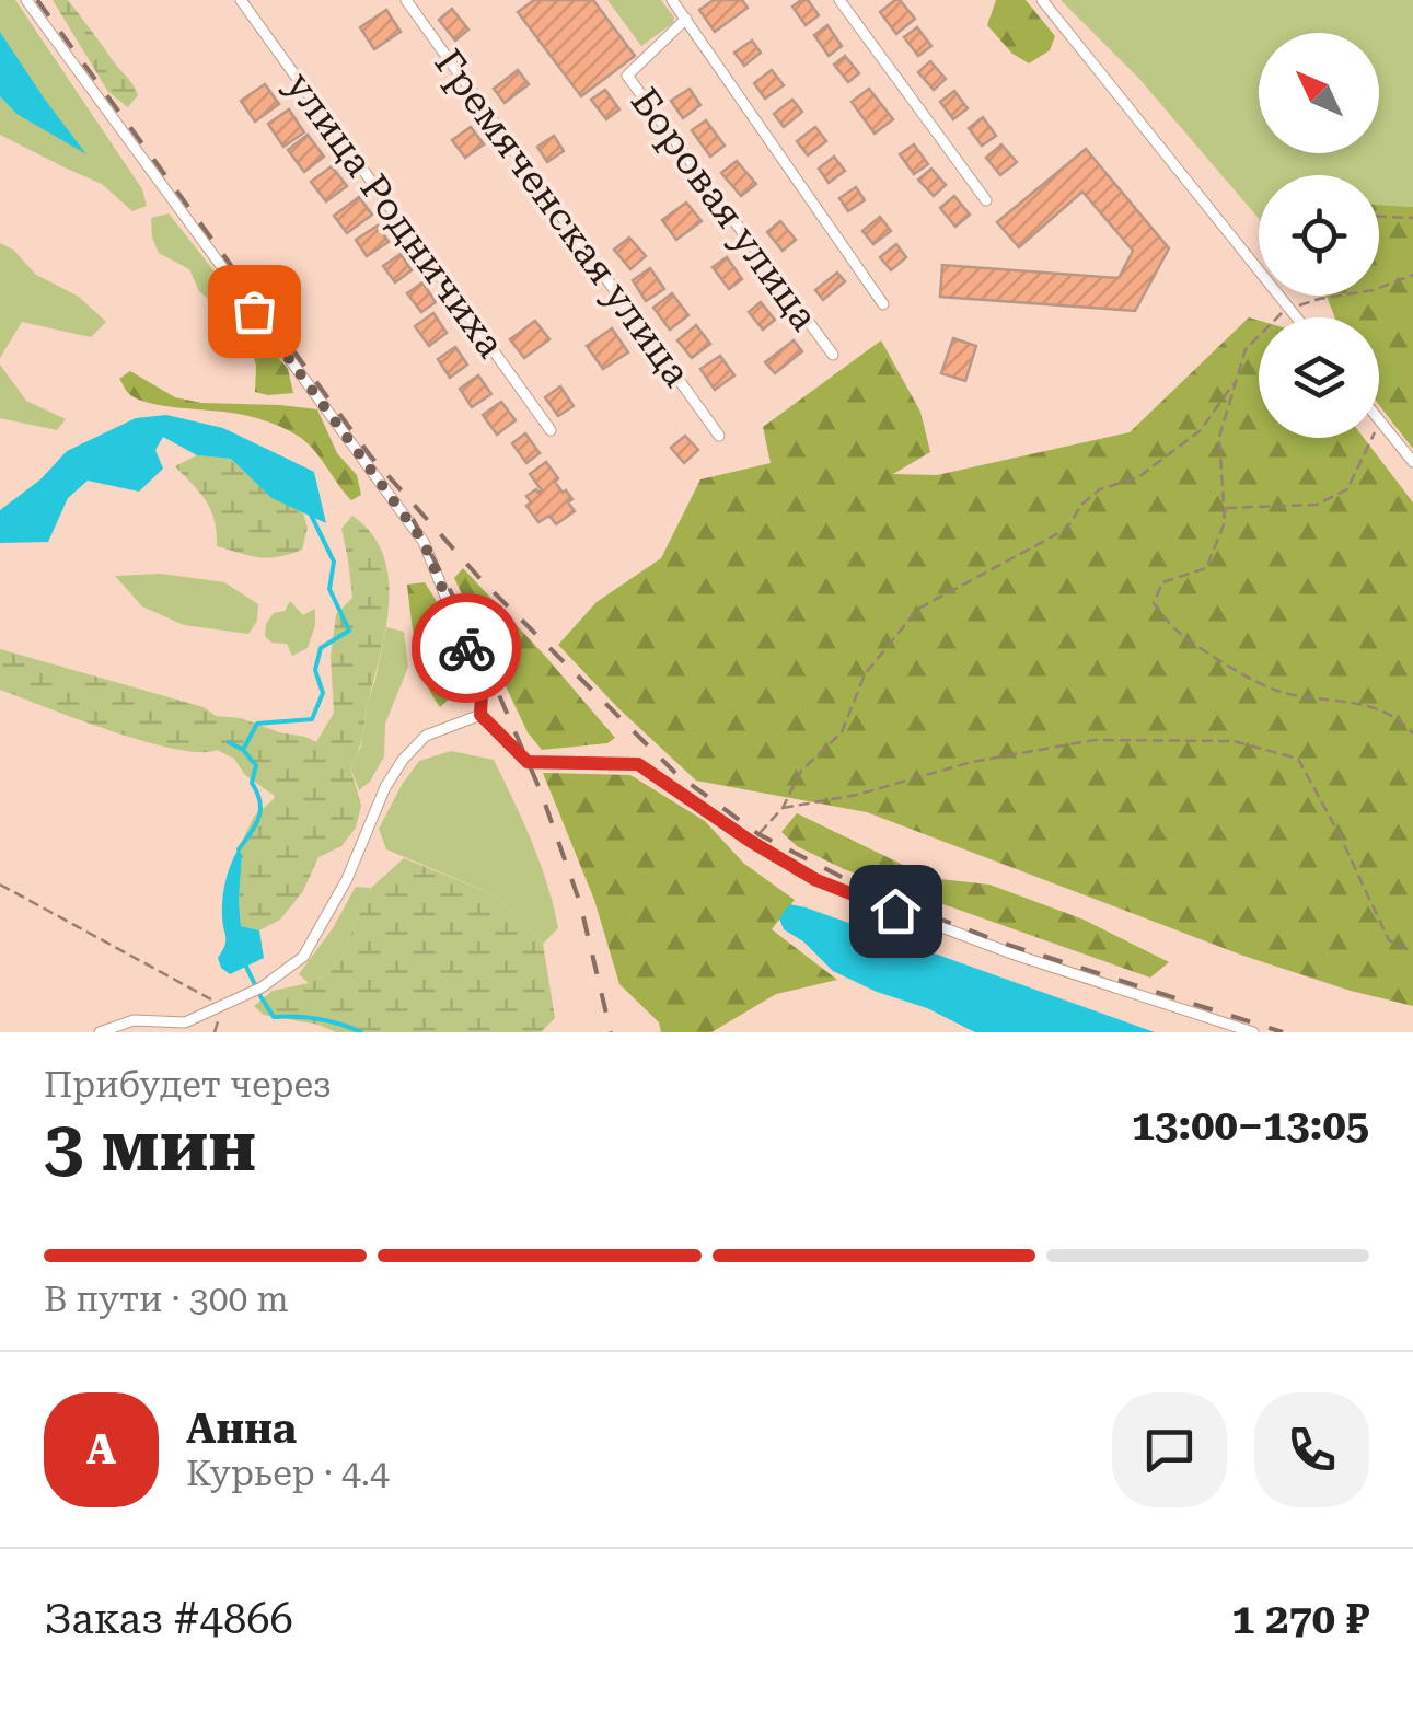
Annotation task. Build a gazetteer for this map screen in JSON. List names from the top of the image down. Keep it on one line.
{"streets":{"street":["Боровая улица","улица Родничиха","Гремяченская улица"]},"north":"top left","page":{"heading":["3 мин","Прибудет через","13:00–13:05"],"panel":["Анна","Курьер · 4.4","Заказ #4866","1 270 ₽"],"bar":"В пути · 300 m","round":"А"}}
